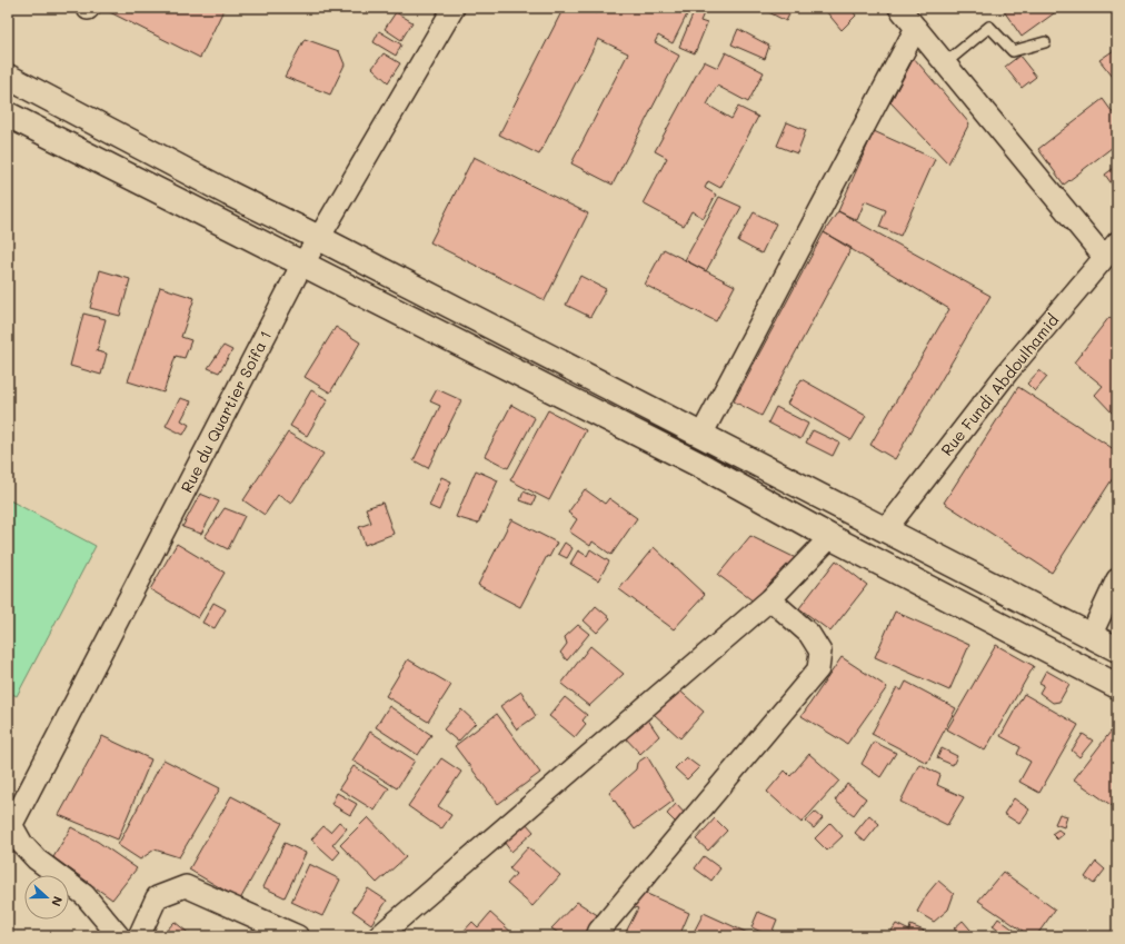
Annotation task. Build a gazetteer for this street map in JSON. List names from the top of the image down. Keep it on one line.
{"streets":{"street":["Rue Fundi Abdoulhamid","Rue du Quartier Soifa 1"]},"north":"right"}
